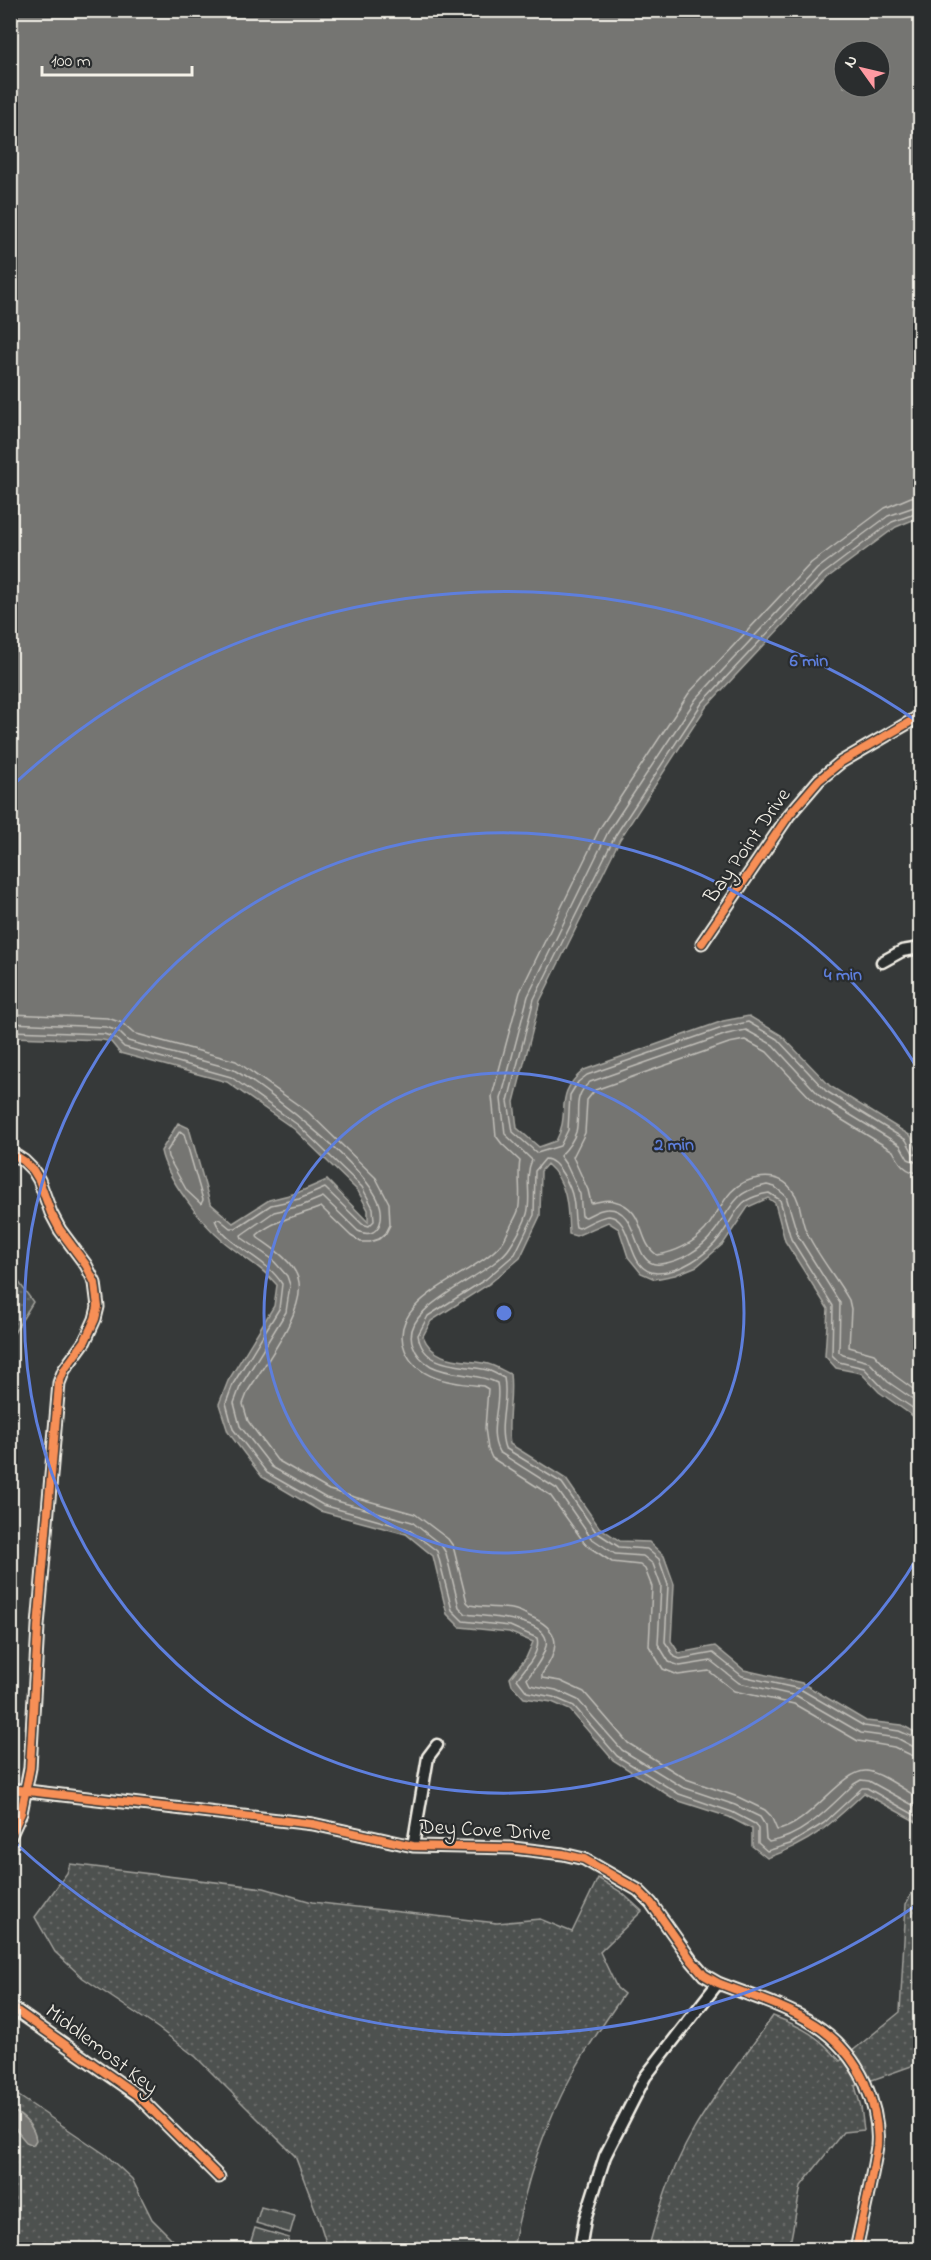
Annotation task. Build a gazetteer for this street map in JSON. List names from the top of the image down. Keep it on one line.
{"streets":{"street":["Bay Point Drive","Dey Cove Drive","Middlemost Key"]},"scale_bar":"100 m","north":"top left","rings":["6 min","4 min","2 min"]}
